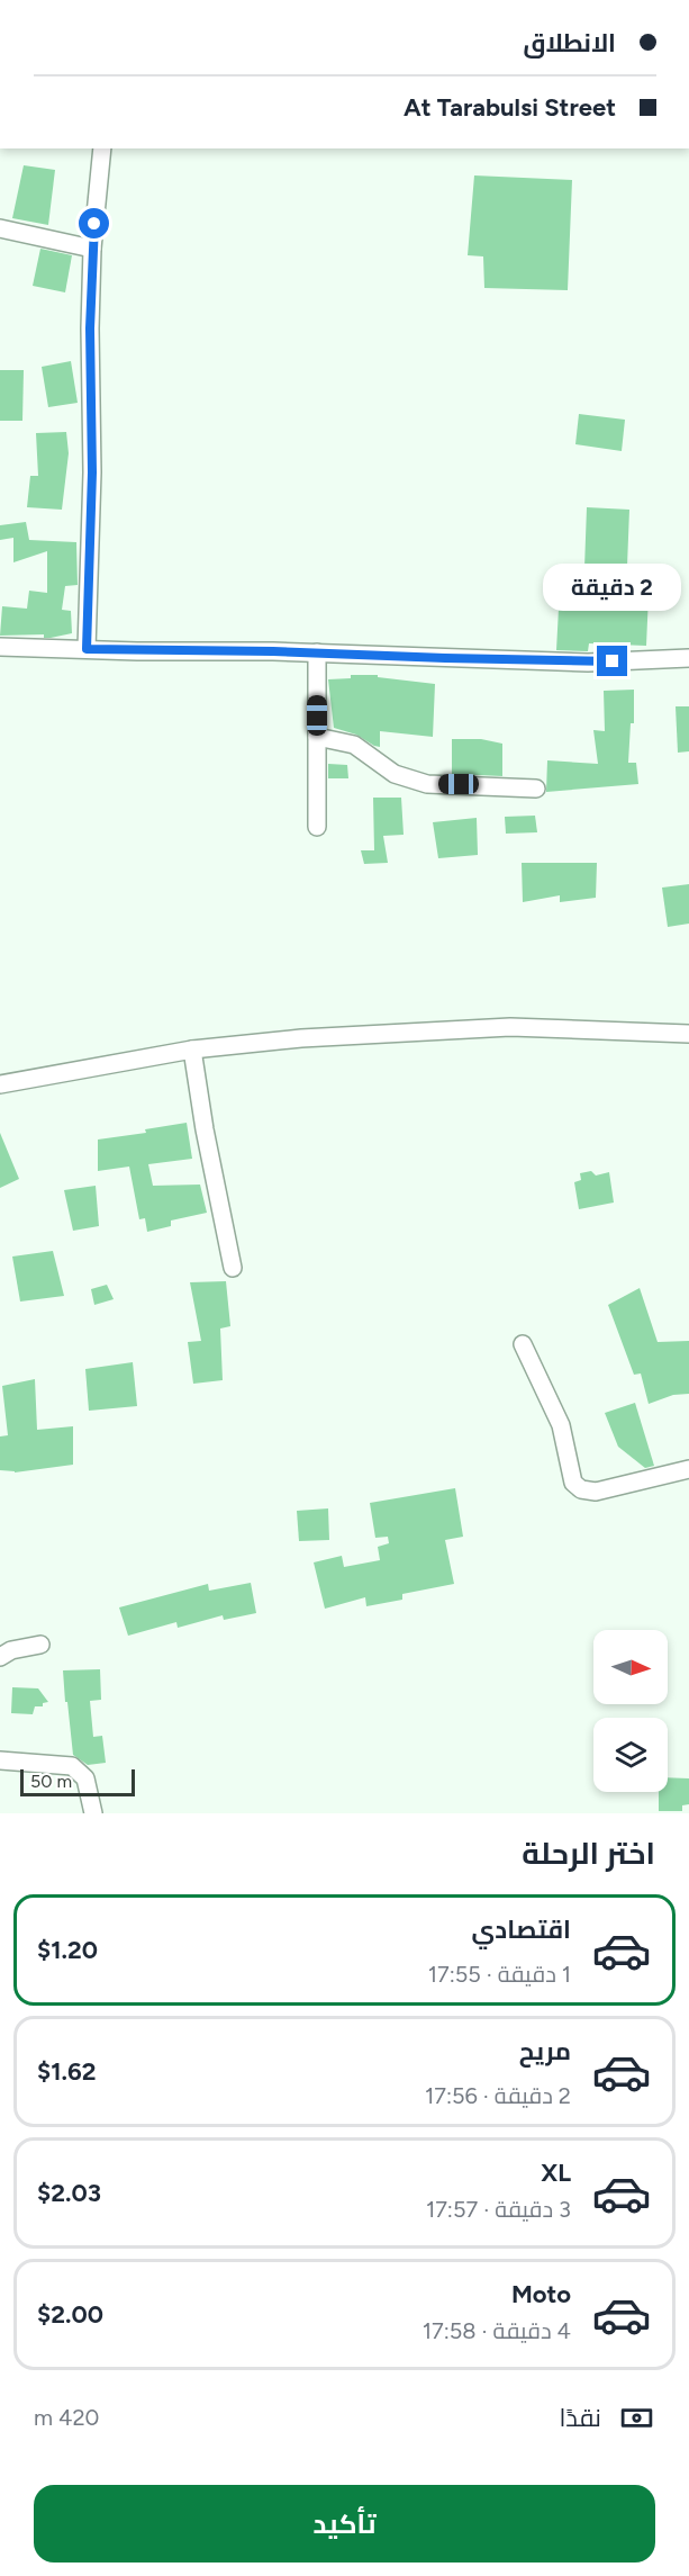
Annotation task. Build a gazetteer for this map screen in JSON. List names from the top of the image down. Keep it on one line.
{"scale_bar":"50 m","north":"right","page":{"banner":["الانطلاق","At Tarabulsi Street"],"bubble":"2 دقيقة","scale":"50 m","heading":"اختر الرحلة","list":[{"name":"اقتصادي","note":"1 دقيقة · 17:55","value":"$1.20"},{"name":"مريح","note":"2 دقيقة · 17:56","value":"$1.62"},{"name":"XL","note":"3 دقيقة · 17:57","value":"$2.03"},{"name":"Moto","note":"4 دقيقة · 17:58","value":"$2.00"}],"pay":["نقدًا","420 m"],"buttons":"تأكيد"}}
